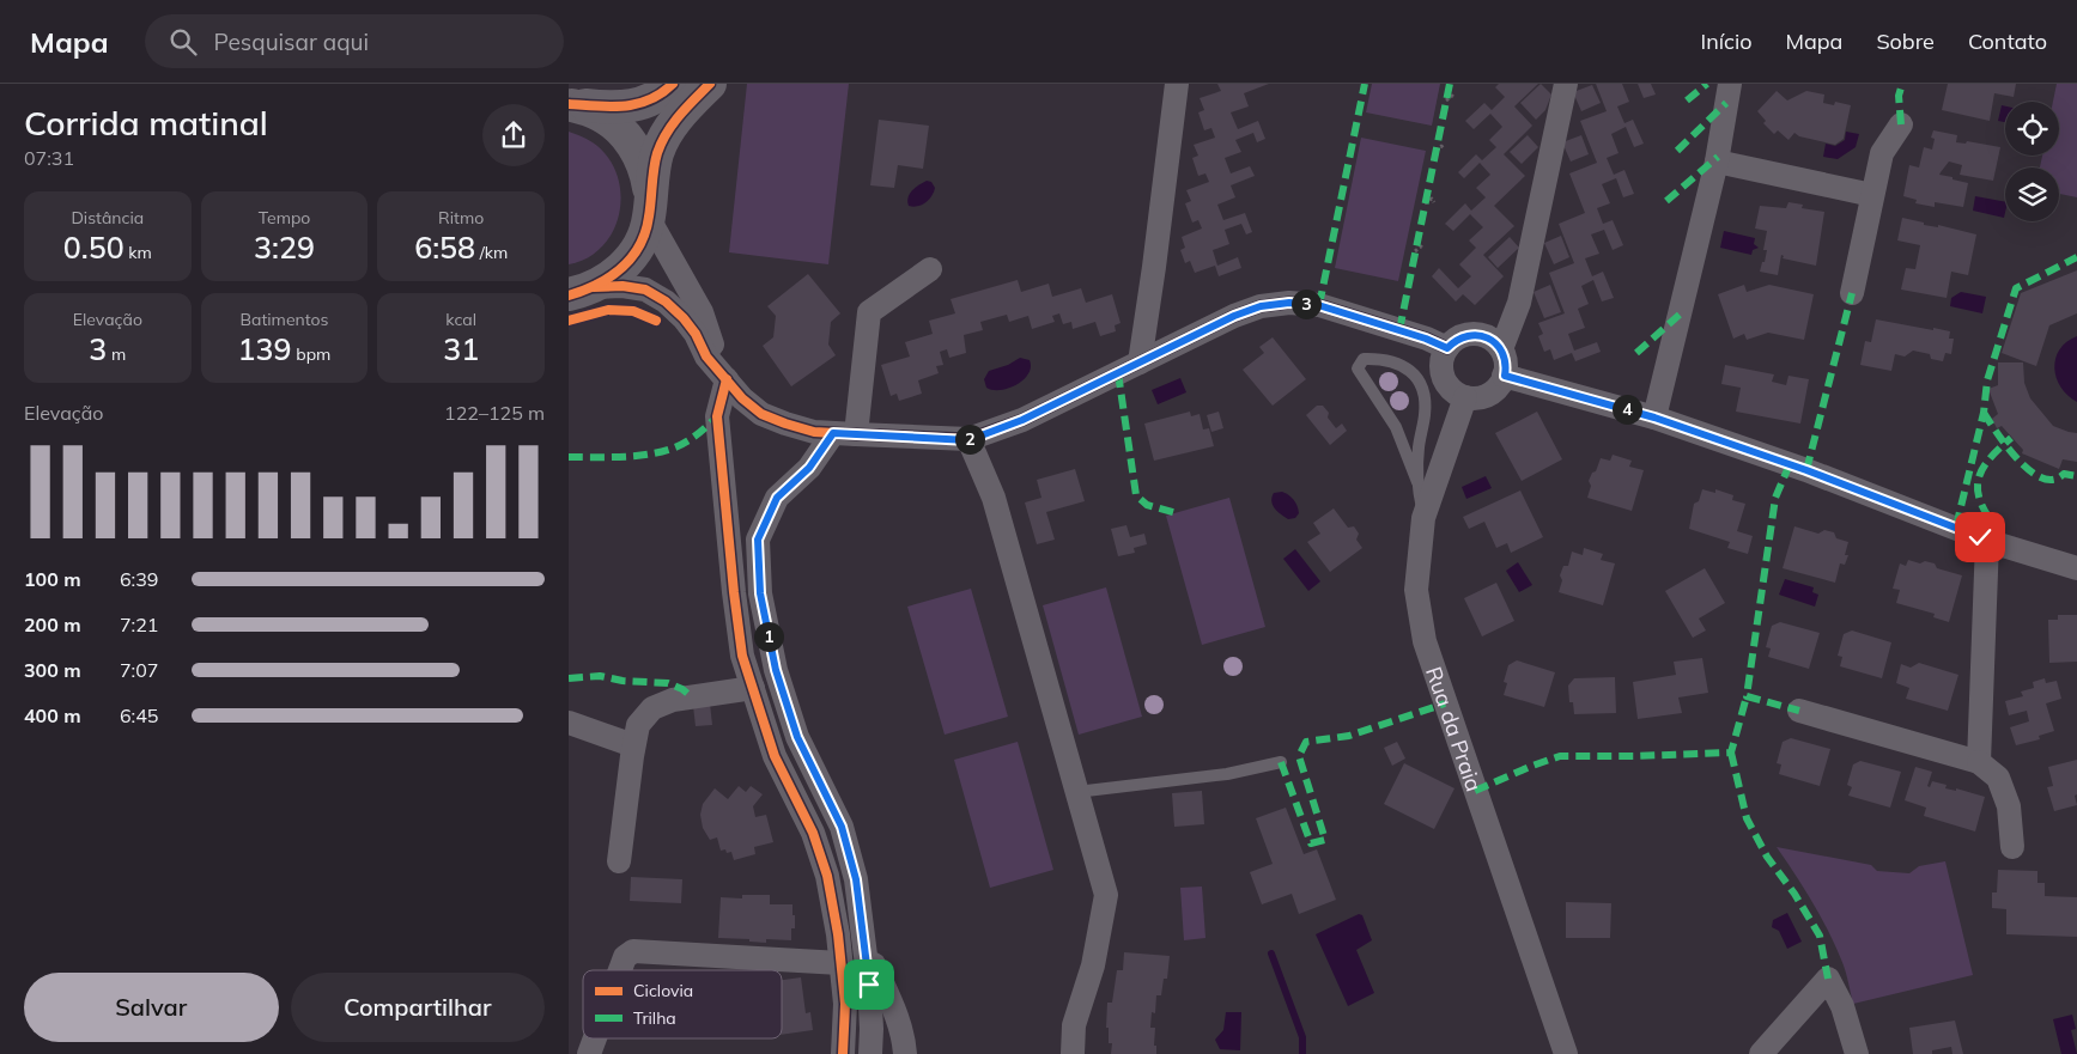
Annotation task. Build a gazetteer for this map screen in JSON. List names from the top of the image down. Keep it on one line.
{"streets":{"street":["Rua da Praia"]},"legend":["Ciclovia","Trilha"],"page":{"header":"Mapa","search":"Pesquisar aqui","nav":["Início","Mapa","Sobre","Contato"],"heading":["Corrida matinal","07:31"],"stats":[["Distância","0.50 km"],["Tempo","3:29"],["Ritmo","6:58 /km"],["Elevação","3 m"],["Batimentos","139 bpm"],["kcal","31"]],"pins":["3","4","2","1"],"chart":["Elevação","122–125 m"],"list":[{"name":"100 m","note":"6:39"},{"name":"200 m","note":"7:21"},{"name":"300 m","note":"7:07"},{"name":"400 m","note":"6:45"}],"buttons":["Salvar","Compartilhar"]}}
